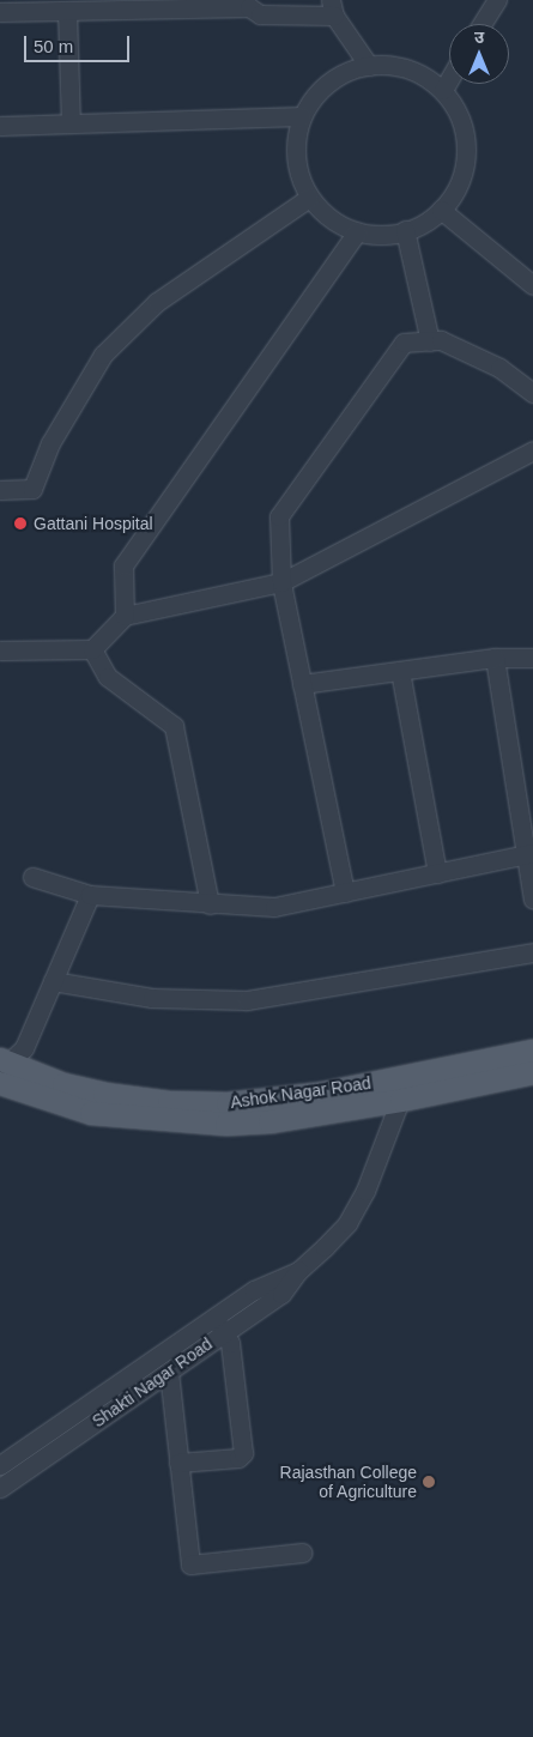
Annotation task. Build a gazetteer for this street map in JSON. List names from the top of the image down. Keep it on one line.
{"streets":{"main road":["Ashok Nagar Road"],"street":["Shakti Nagar Road"]},"crossings":[["Ashok Nagar Road","Shakti Nagar Road"]],"places":["Gattani Hospital","Rajasthan College of Agriculture"],"scale_bar":"50 m","north":"top"}
